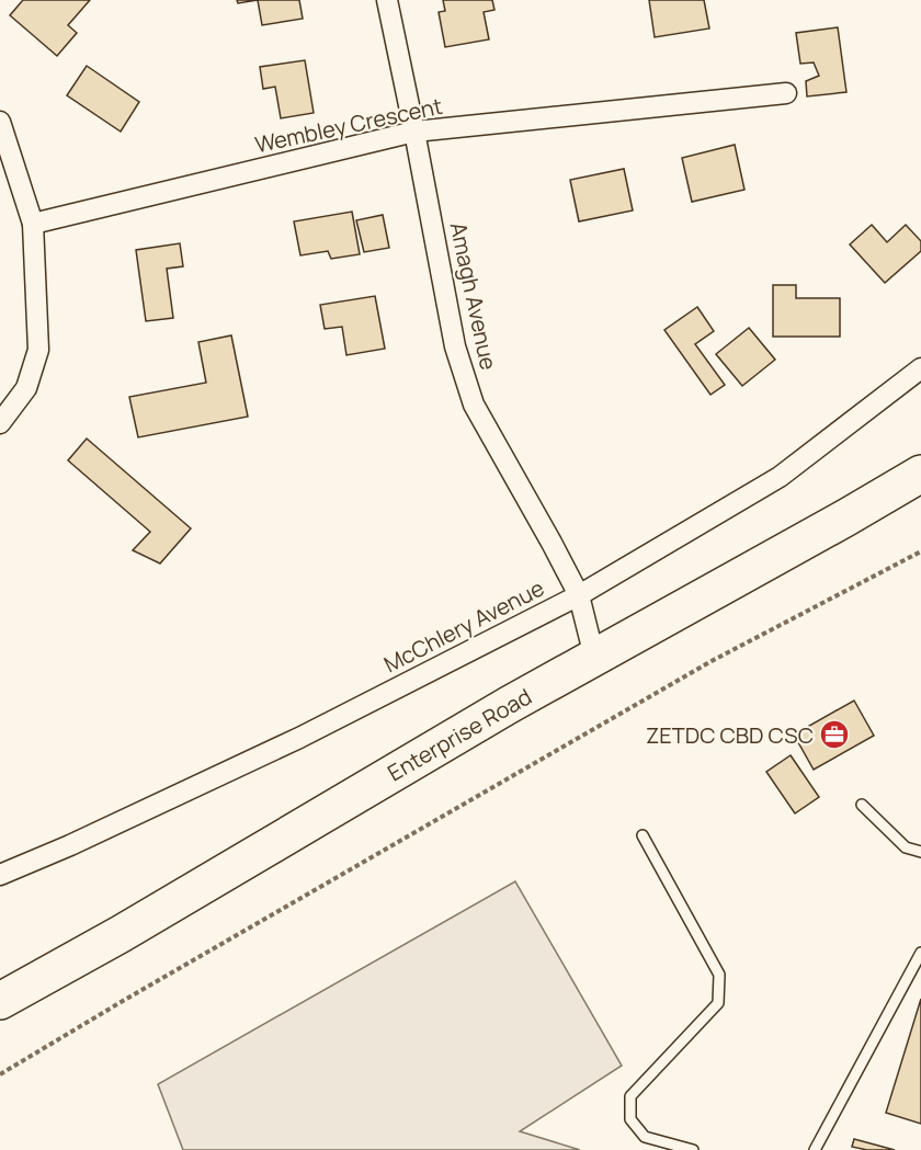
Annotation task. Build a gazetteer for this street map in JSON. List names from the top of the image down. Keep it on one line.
{"streets":{"highway":["Enterprise Road"],"street":["Wembley Crescent","Amagh Avenue","McChlery Avenue"]},"crossings":[["Wembley Crescent","Amagh Avenue"],["Amagh Avenue","McChlery Avenue"],["Amagh Avenue","Enterprise Road"]],"places":{"office":["ZETDC CBD CSC"]}}
